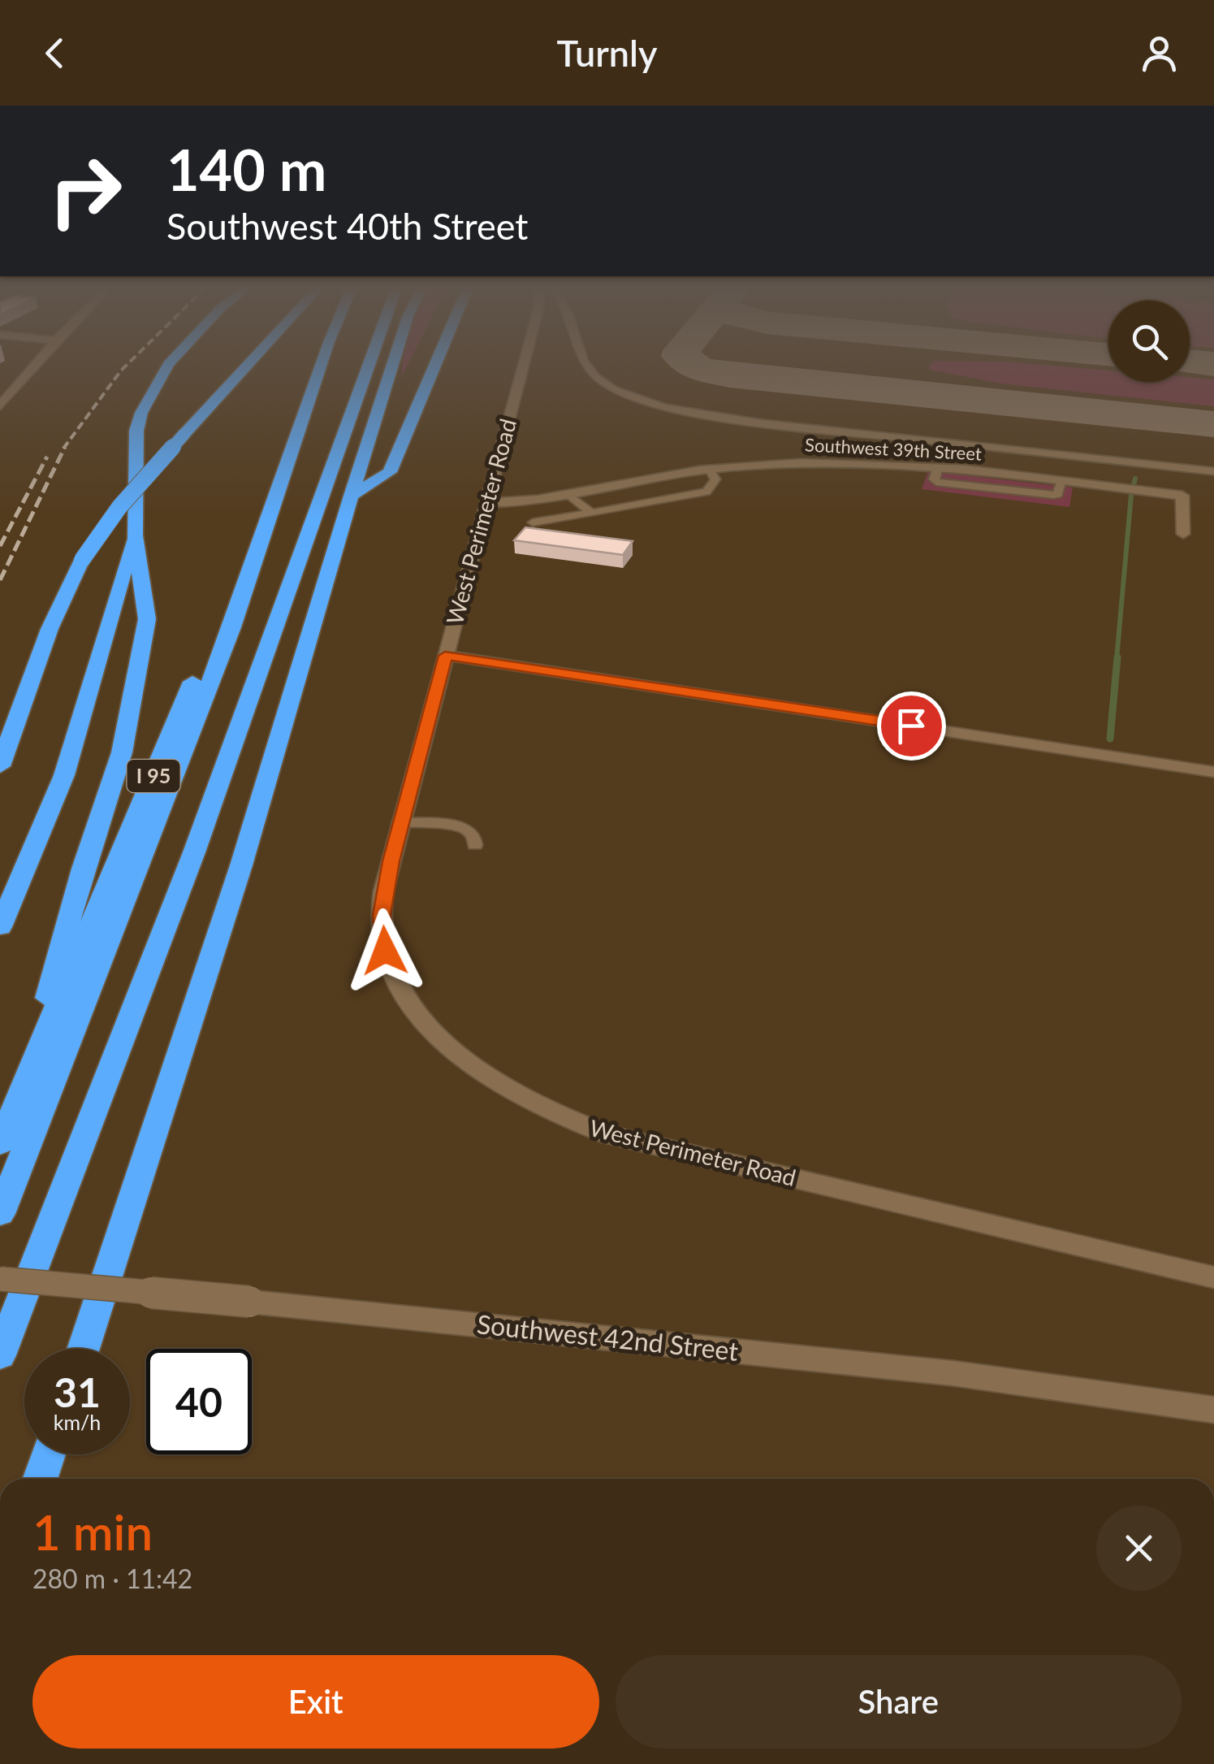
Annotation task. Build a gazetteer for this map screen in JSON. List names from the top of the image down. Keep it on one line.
{"streets":{"highway":["I 95"],"street":["Southwest 39th Street","West Perimeter Road","Southwest 42nd Street"]},"crossings":[["Southwest 39th Street","West Perimeter Road"]],"page":{"header":"Turnly","turn":["140 m","Southwest 40th Street"],"speed":"31 km/h","limit":"40","heading":["1 min","280 m · 11:42"],"buttons":["Exit","Share"]}}
